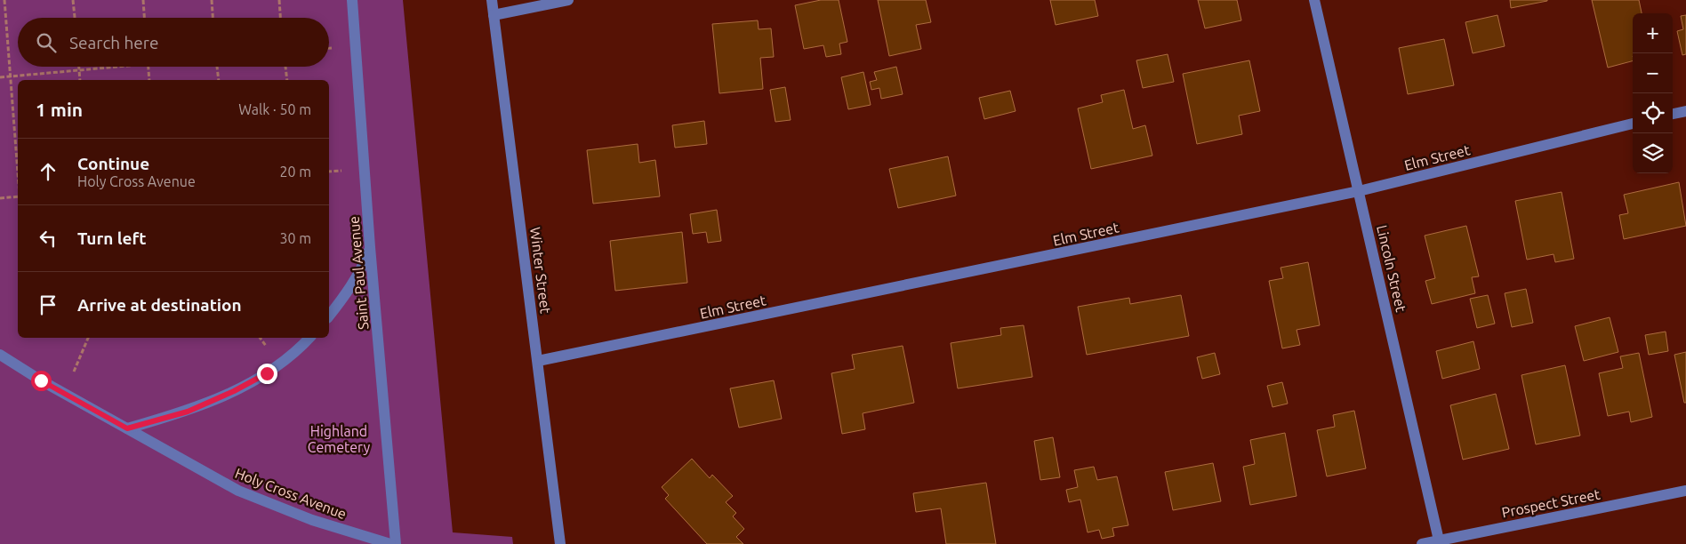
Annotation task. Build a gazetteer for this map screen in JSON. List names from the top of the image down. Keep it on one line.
{"streets":{"street":["Elm Street","Lincoln Street","Winter Street","Saint Paul Avenue","Holy Cross Avenue","Prospect Street"]},"crossings":[["Elm Street","Lincoln Street"],["Elm Street","Winter Street"],["Lincoln Street","Prospect Street"]],"parks":["Highland Cemetery"],"page":{"map_buttons":["+","−"],"search":"Search here","heading":["1 min","Walk · 50 m"],"list":[["Continue","Holy Cross Avenue","20 m"],["Turn left","30 m"],"Arrive at destination"]}}
